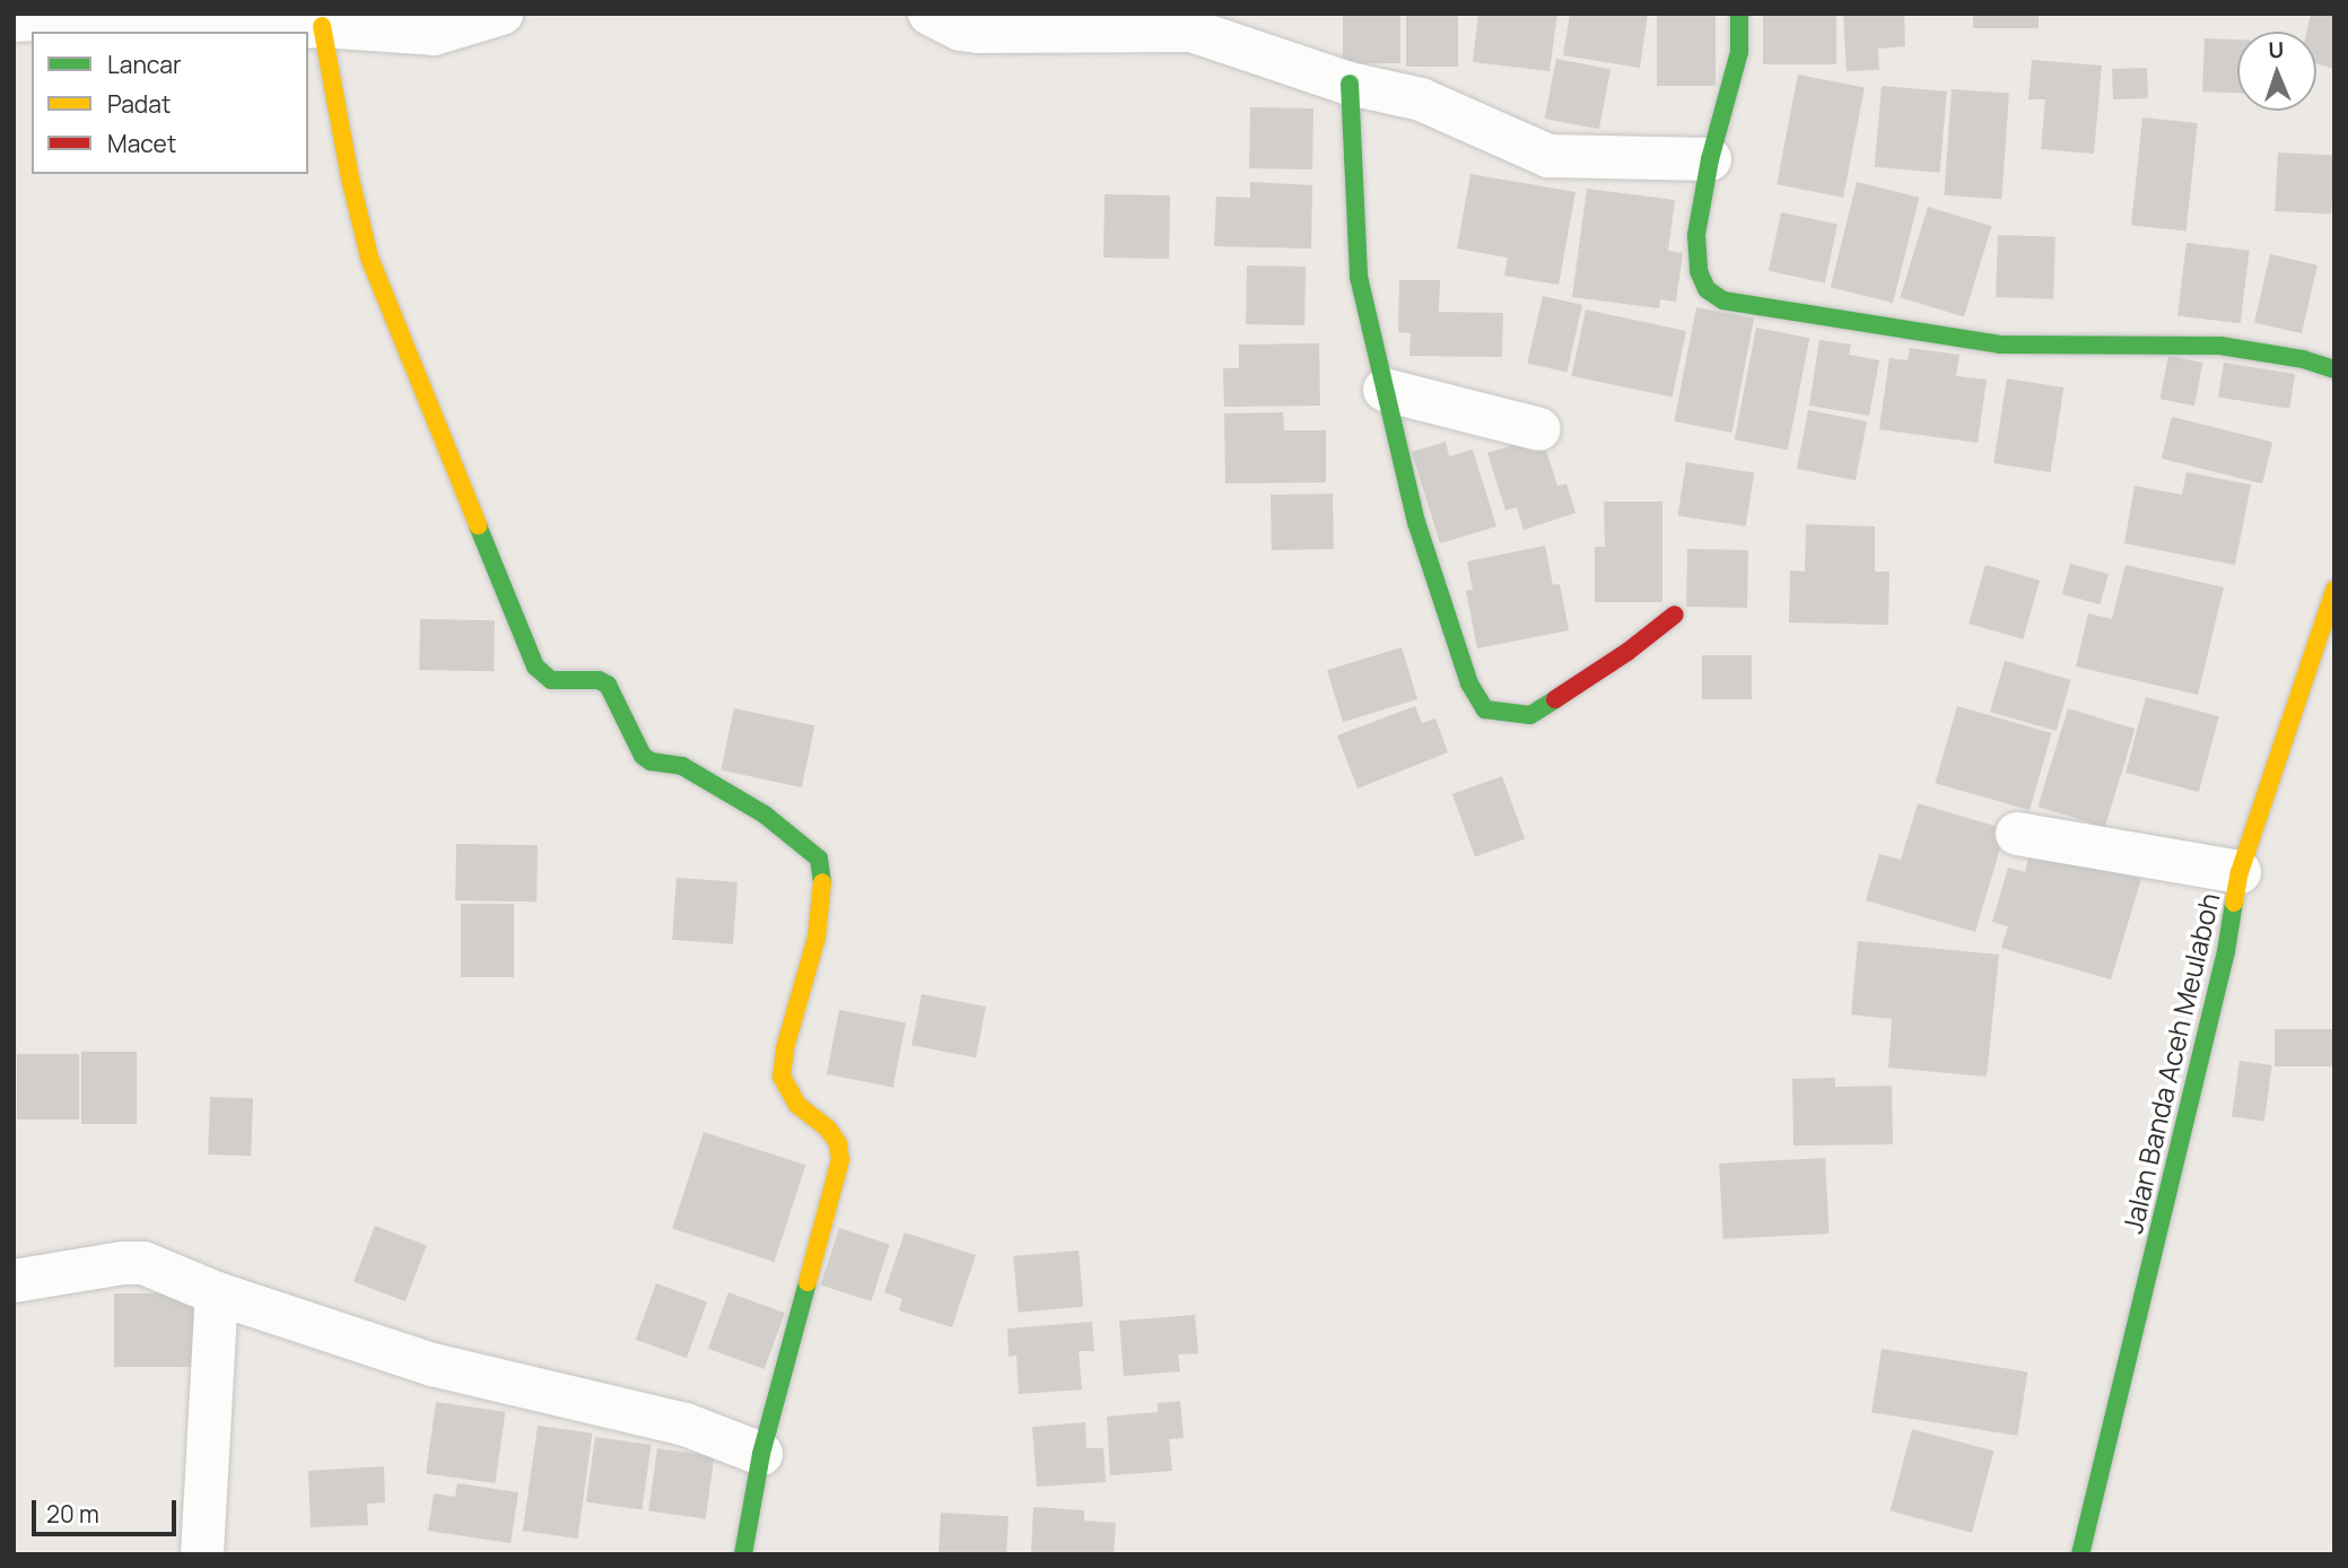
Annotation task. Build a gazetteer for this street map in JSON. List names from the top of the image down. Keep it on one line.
{"streets":{"main road":["Jalan Banda Aceh Meulaboh"]},"legend":["Lancar","Padat","Macet"],"scale_bar":"20 m","north":"top"}
